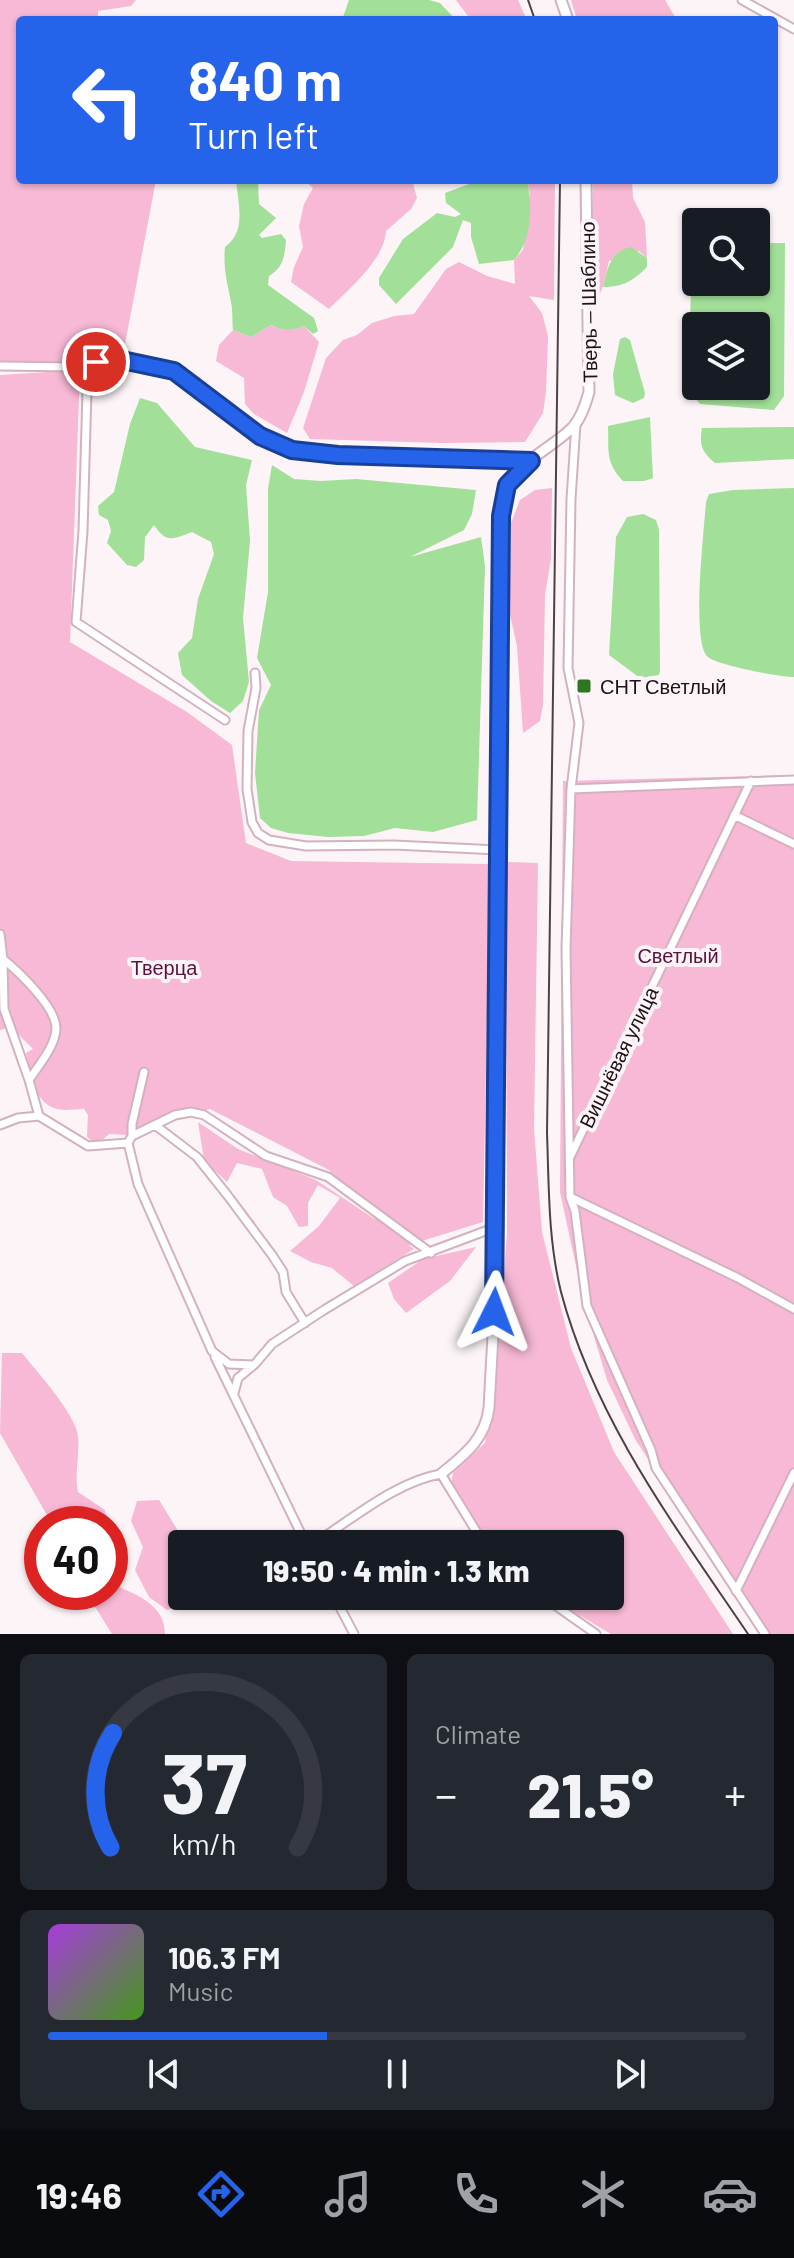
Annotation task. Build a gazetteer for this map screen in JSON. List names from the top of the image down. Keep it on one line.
{"streets":{"street":["Тверь — Шаблино","Вишнёвая улица"]},"parks":["Светлый","Тверца"],"places":{"transit":["СНТ Светлый"]},"page":{"turn":["840 m","Turn left"],"limit":"40","trip":"19:50 · 4 min · 1.3 km","tile":"Climate","heat":["−","21.5°","+"],"song":["106.3 FM","Music"],"tabs":"19:46","gauge":["37","km/h"]}}
